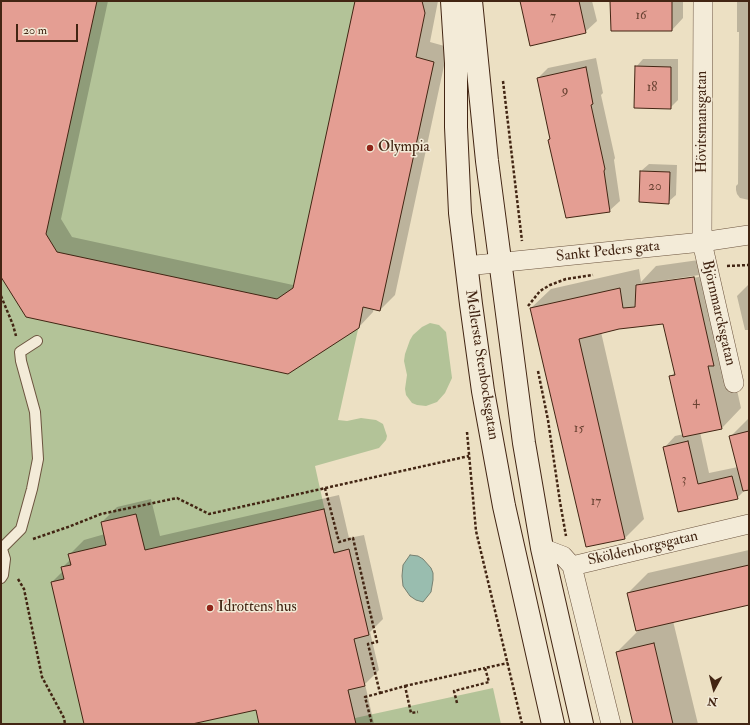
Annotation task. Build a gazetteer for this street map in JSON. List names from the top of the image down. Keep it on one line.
{"streets":{"main road":["Mellersta Stenbocksgatan"],"street":["Hövitsmansgatan","Sankt Peders gata","Björnmarcksgatan","Sköldenborgsgatan"]},"crossings":[["Hövitsmansgatan","Sankt Peders gata"],["Hövitsmansgatan","Björnmarcksgatan"],["Sankt Peders gata","Björnmarcksgatan"],["Sankt Peders gata","Mellersta Stenbocksgatan"],["Mellersta Stenbocksgatan","Sköldenborgsgatan"]],"places":["Olympia","Idrottens hus"],"house_numbers":["16","7","18","9","20","4","15","3","17"],"scale_bar":"20 m","north":"bottom"}
